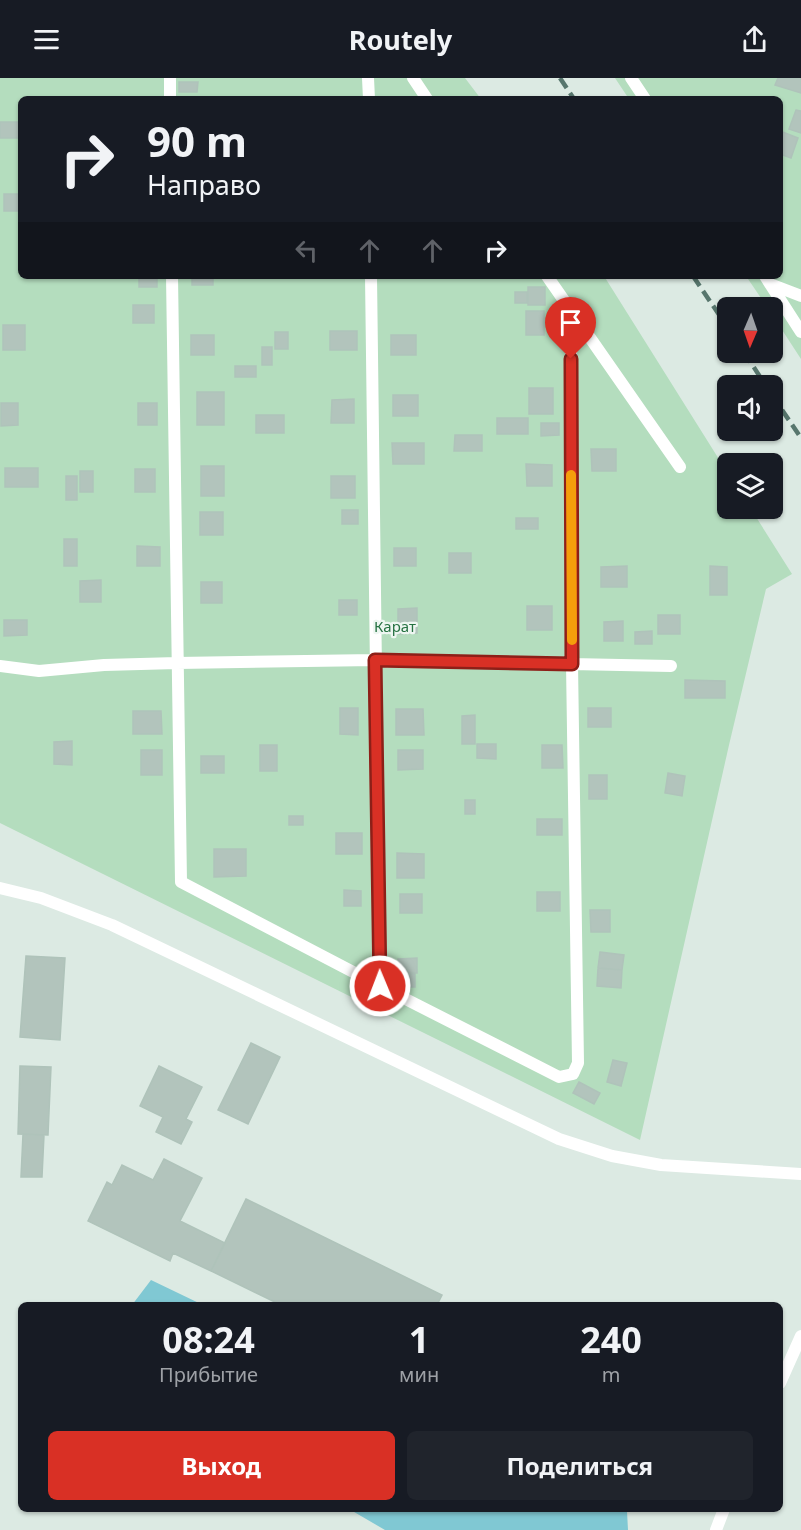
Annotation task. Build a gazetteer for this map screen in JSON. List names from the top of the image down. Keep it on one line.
{"parks":["Карат"],"north":"bottom","page":{"header":"Routely","turn":["90 m","Направо"],"eta":["08:24","Прибытие","1","мин","240","m"],"buttons":["Выход","Поделиться"]}}
